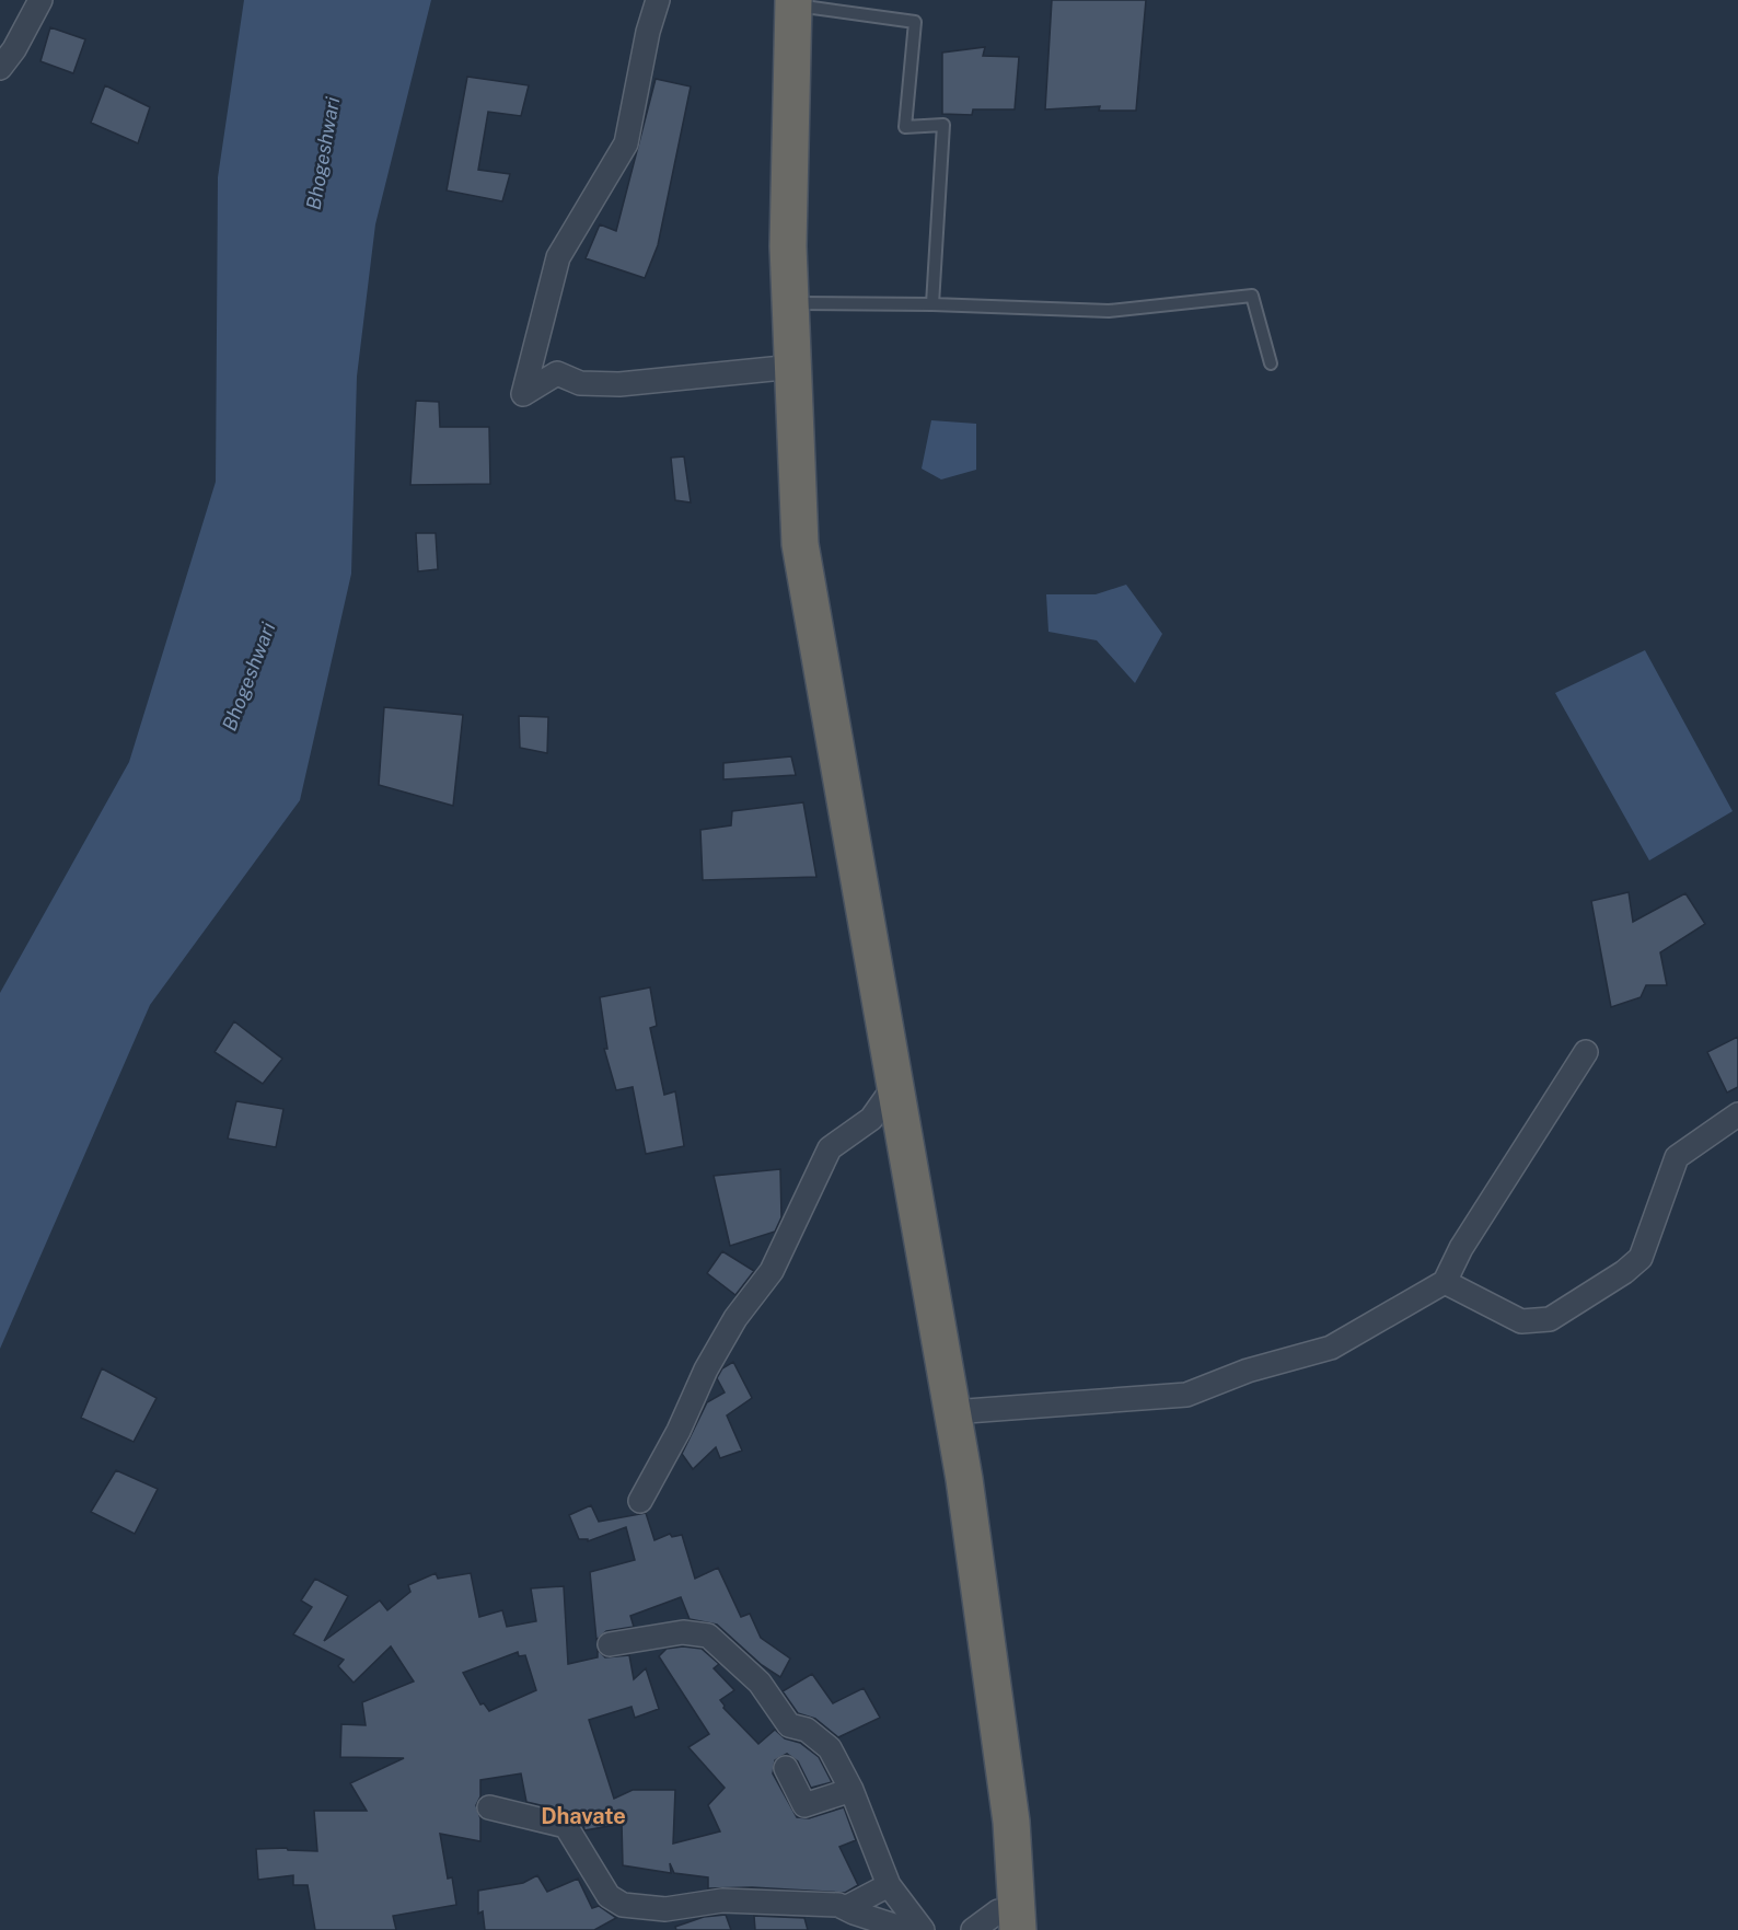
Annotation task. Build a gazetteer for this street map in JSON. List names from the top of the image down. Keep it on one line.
{"districts":["Dhavate"],"water":["Bhogeshwari"]}
